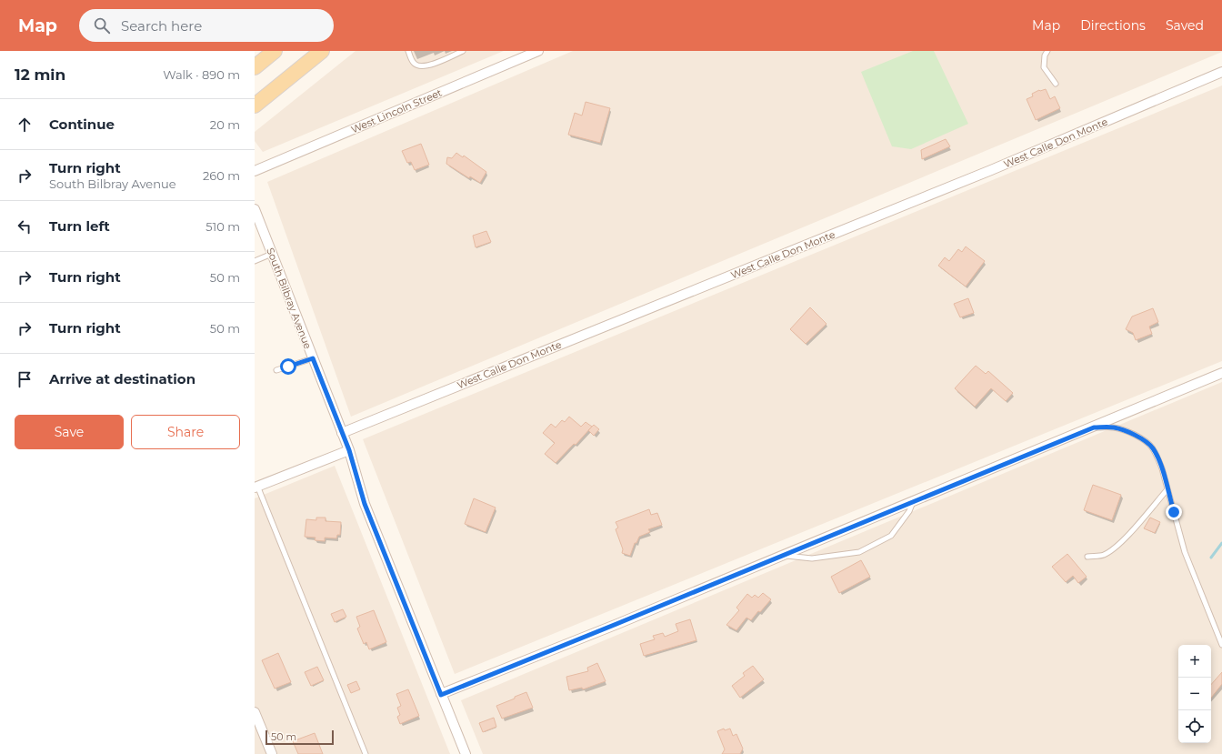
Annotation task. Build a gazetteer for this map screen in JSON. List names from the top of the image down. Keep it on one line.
{"streets":{"street":["West Lincoln Street","West Calle Don Monte","South Bilbray Avenue"]},"crossings":[["West Calle Don Monte","South Bilbray Avenue"]],"scale_bar":"50 m","page":{"header":"Map","search":"Search here","nav":["Map","Directions","Saved"],"heading":["12 min","Walk · 890 m"],"list":[["Continue","20 m"],["Turn right","South Bilbray Avenue","260 m"],["Turn left","510 m"],["Turn right","50 m"],["Turn right","50 m"],"Arrive at destination"],"buttons":["Save","Share"],"map_buttons":["+","−"],"scale":"50 m"}}
